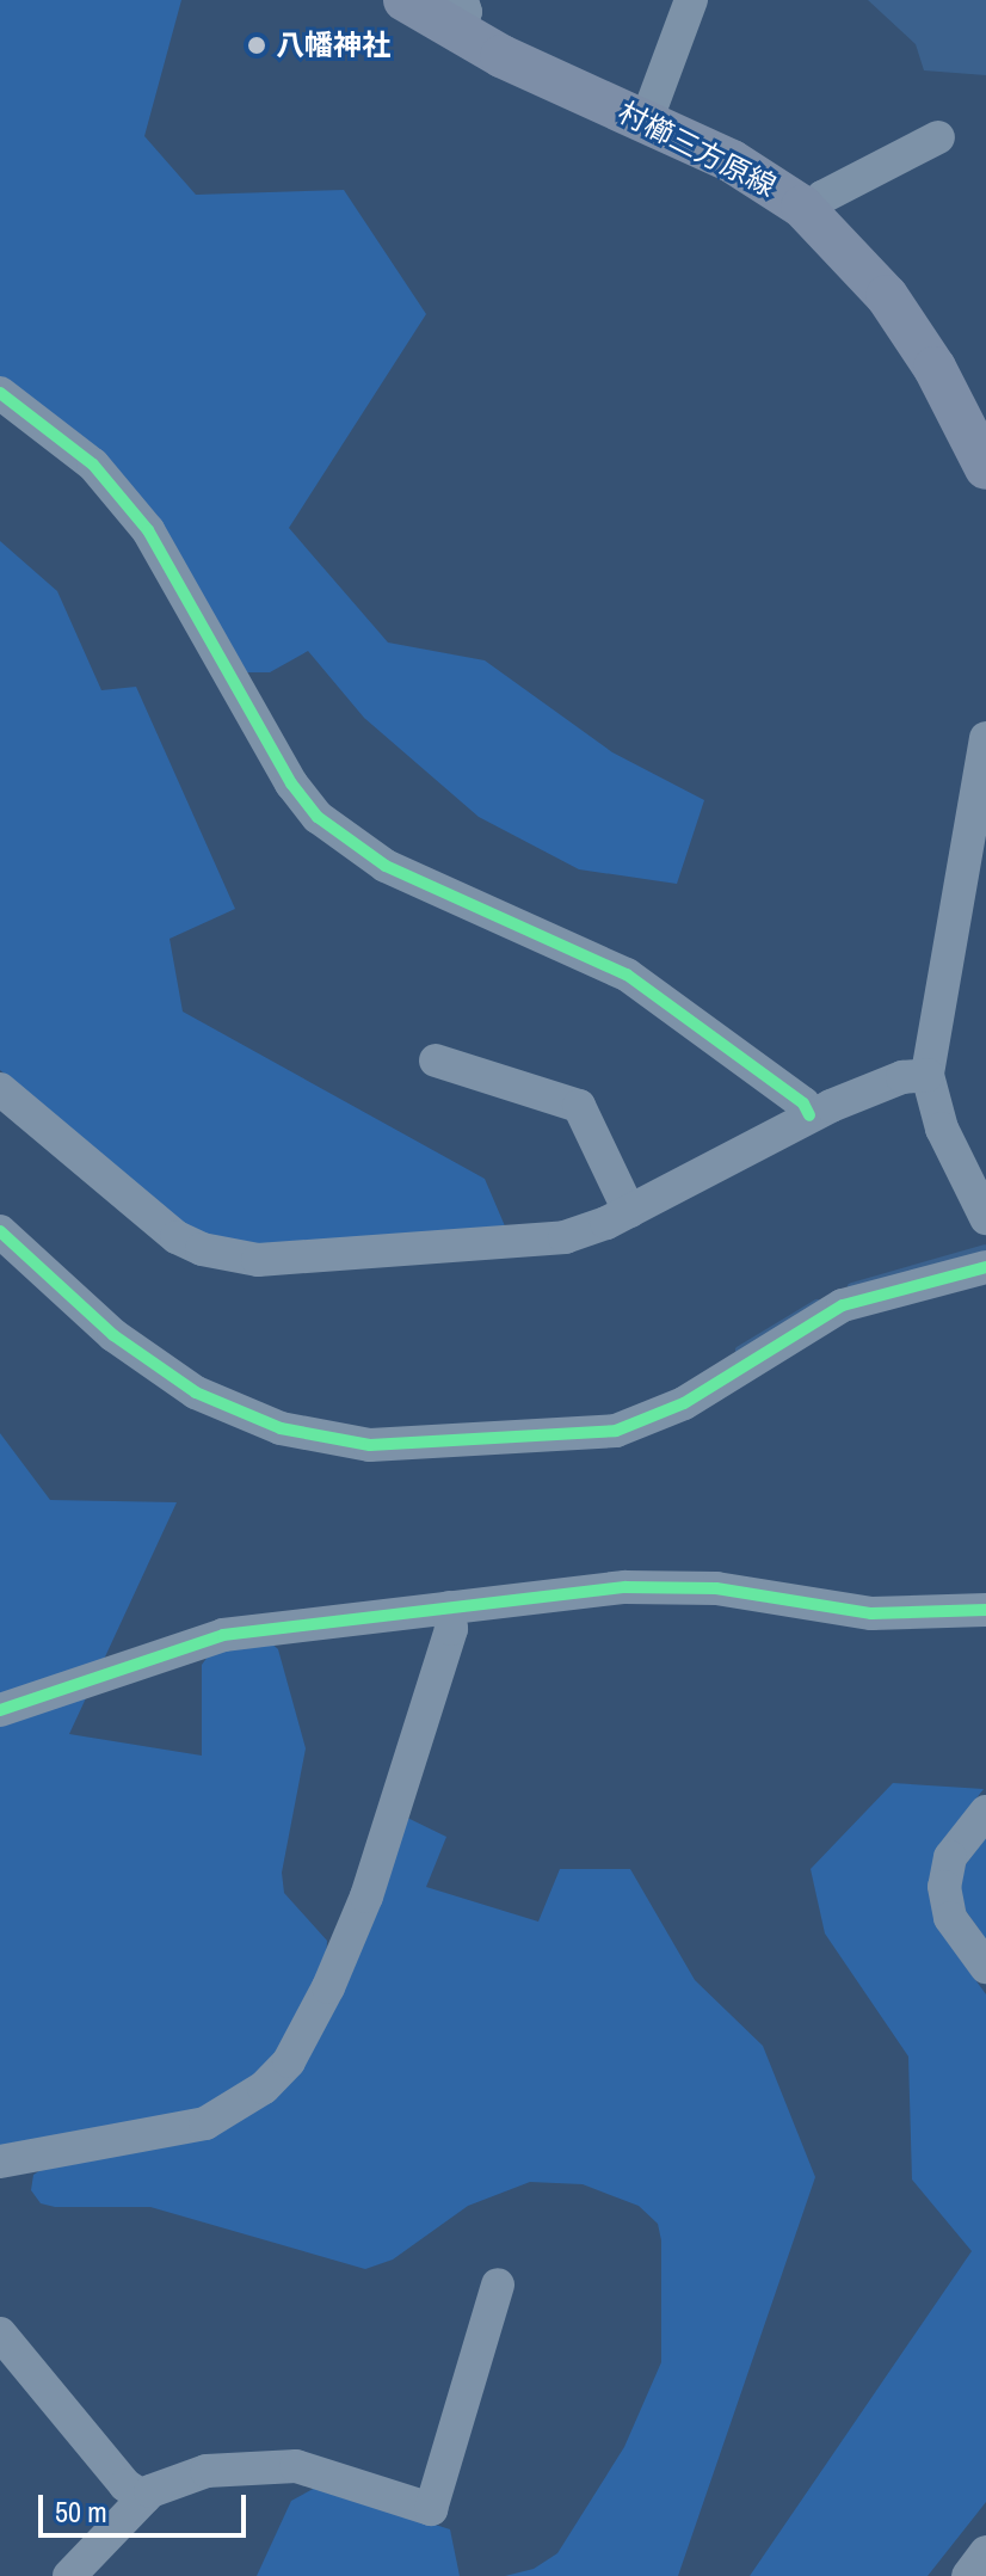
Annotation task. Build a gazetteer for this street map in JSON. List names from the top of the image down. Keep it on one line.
{"streets":{"main road":["村櫛三方原線"]},"places":["八幡神社"],"scale_bar":"50 m"}
